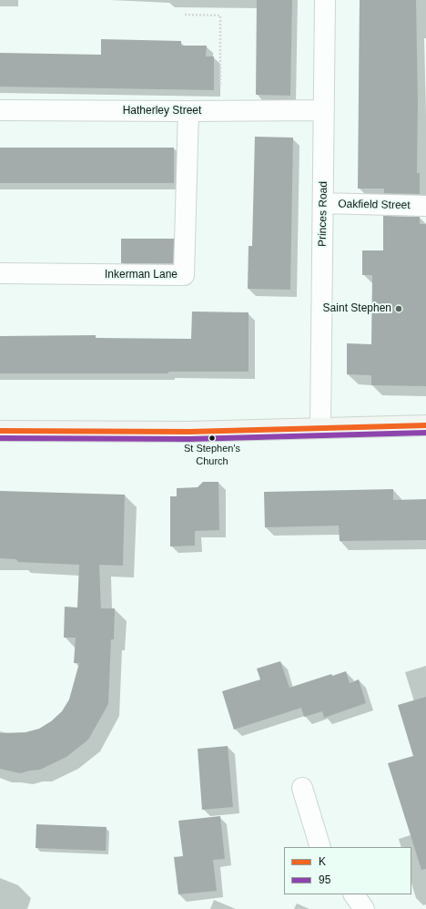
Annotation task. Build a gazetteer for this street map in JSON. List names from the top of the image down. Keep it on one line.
{"streets":{"street":["Hatherley Street","Oakfield Street","Princes Road","Inkerman Lane"]},"crossings":[["Hatherley Street","Princes Road"],["Hatherley Street","Inkerman Lane"],["Oakfield Street","Princes Road"]],"places":["Saint Stephen","St Stephen's Church"],"lines":["transit line K","transit line 95"],"legend":["K","95"]}
